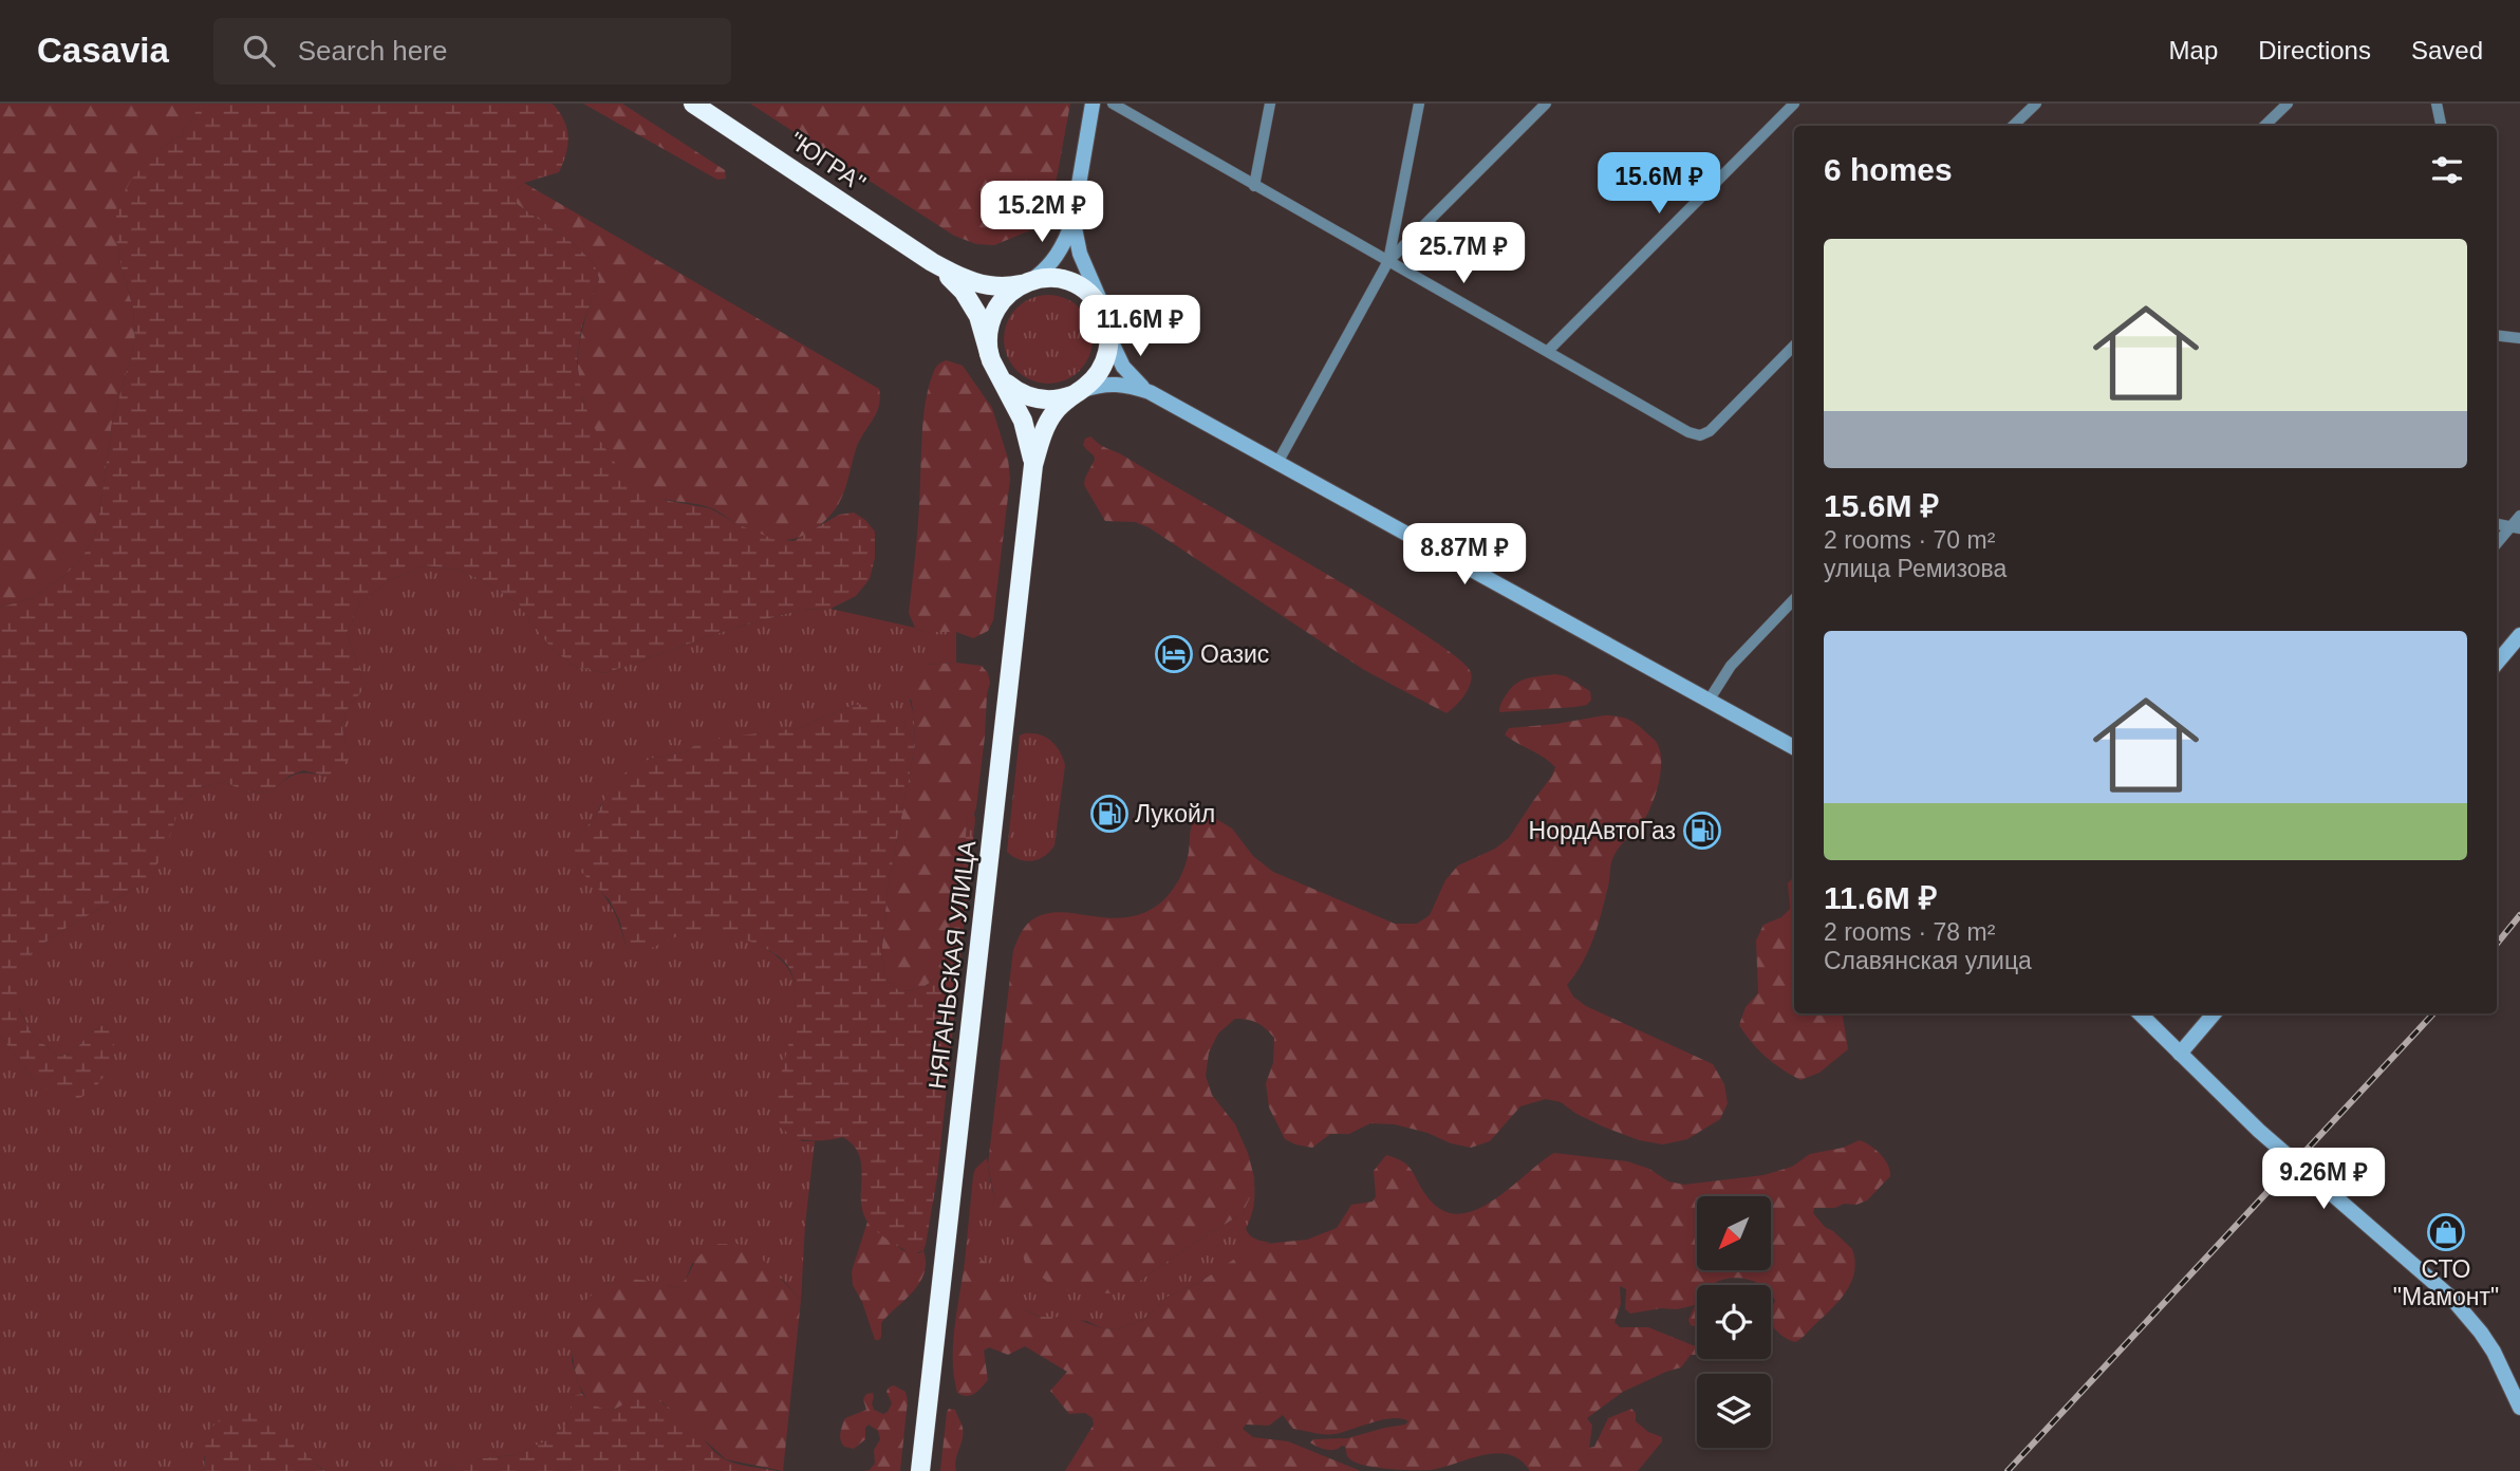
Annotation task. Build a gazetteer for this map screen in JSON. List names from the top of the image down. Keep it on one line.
{"streets":{"highway":["\"ЮГРА\"","НЯГАНЬСКАЯ УЛИЦА"]},"places":{"hotel":["Оазис"],"fuel station":["Лукойл","НордАвтоГаз"],"shop":["СТО \"Мамонт\""]},"north":"bottom left","page":{"header":"Casavia","search":"Search here","nav":["Map","Directions","Saved"],"heading":"6 homes","price":["15.6M ₽","15.2M ₽","25.7M ₽","11.6M ₽","8.87M ₽","9.26M ₽"],"list":[{"name":"15.6M ₽","note":"2 rooms · 70 m² · улица Ремизова"},{"name":"11.6M ₽","note":"2 rooms · 78 m² · Славянская улица"}]}}
